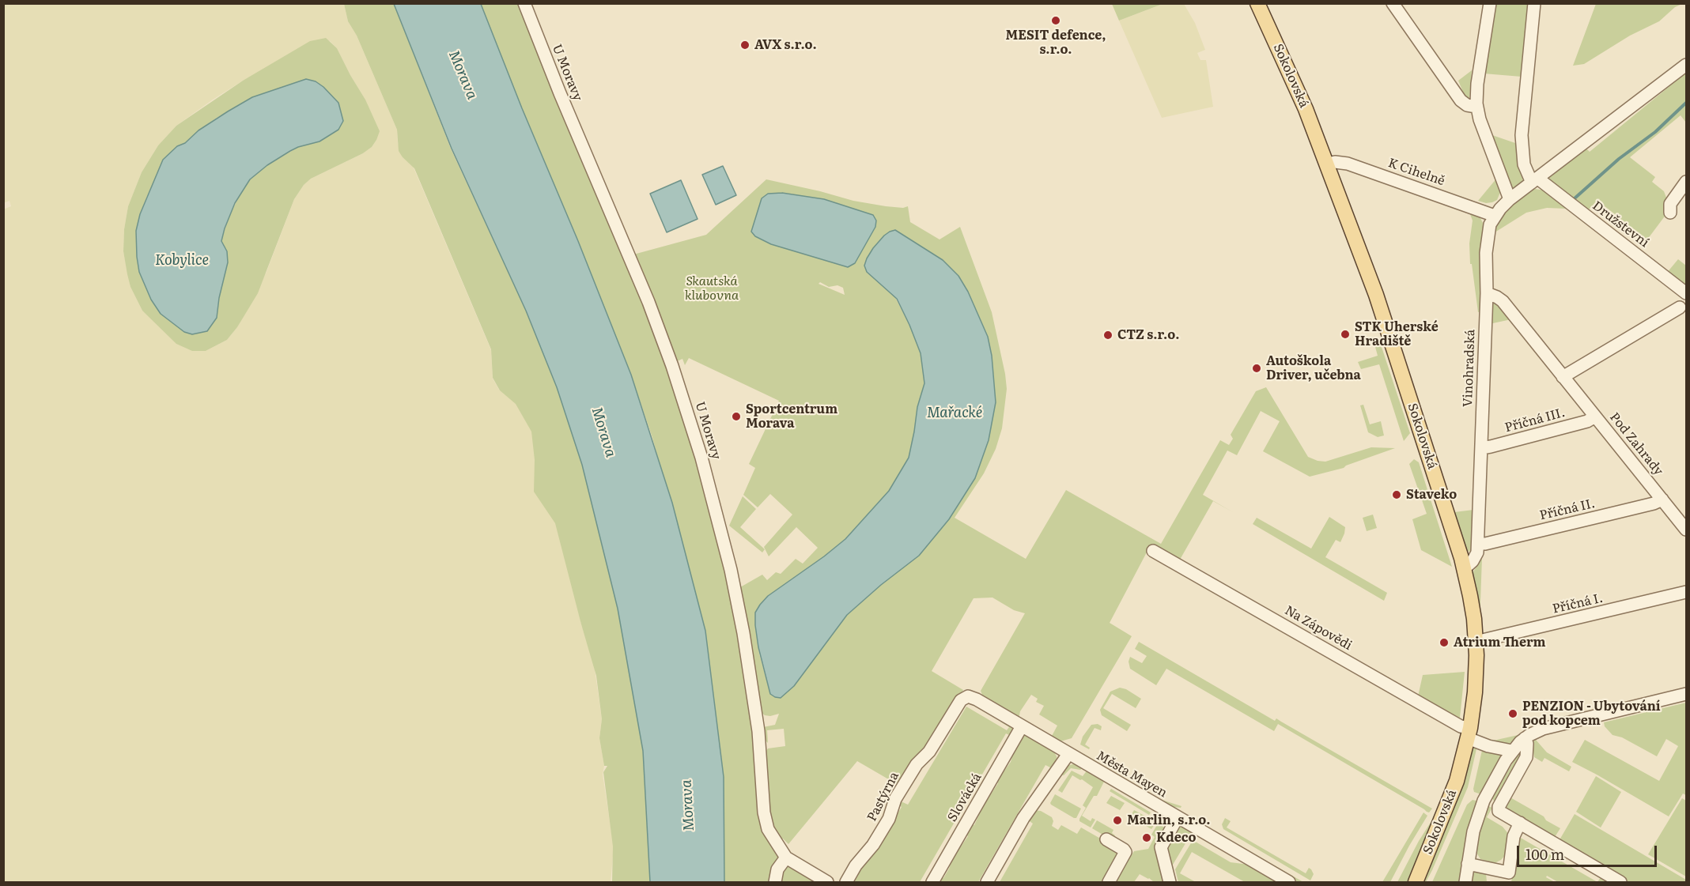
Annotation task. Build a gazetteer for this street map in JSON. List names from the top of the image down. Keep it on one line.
{"streets":{"main road":["Sokolovská"],"street":["U Moravy","K Cihelně","Družstevní","Vinohradská","Příčná III.","Pod Zahrady","Příčná II.","Příčná I.","Na Zápovědi","Města Mayen","Pastýrna","Slovácká"]},"crossings":[["Sokolovská","K Cihelně"],["Sokolovská","Vinohradská"],["Sokolovská","Příčná I."],["Sokolovská","Na Zápovědi"],["K Cihelně","Vinohradská"],["Družstevní","Vinohradská"],["Vinohradská","Příčná III."],["Vinohradská","Pod Zahrady"],["Vinohradská","Příčná II."],["Příčná III.","Pod Zahrady"],["Pod Zahrady","Příčná II."],["Města Mayen","Pastýrna"],["Města Mayen","Slovácká"]],"water":["Morava","Kobylice","Mařacké"],"parks":["Skautská klubovna"],"places":["MESIT defence, s.r.o.","AVX s.r.o.","STK Uherské Hradiště","CTZ s.r.o.","Autoškola Driver, učebna","Sportcentrum Morava","Staveko","Atrium Therm","PENZION - Ubytování pod kopcem","Marlin, s.r.o.","Kdeco"],"scale_bar":"100 m"}
